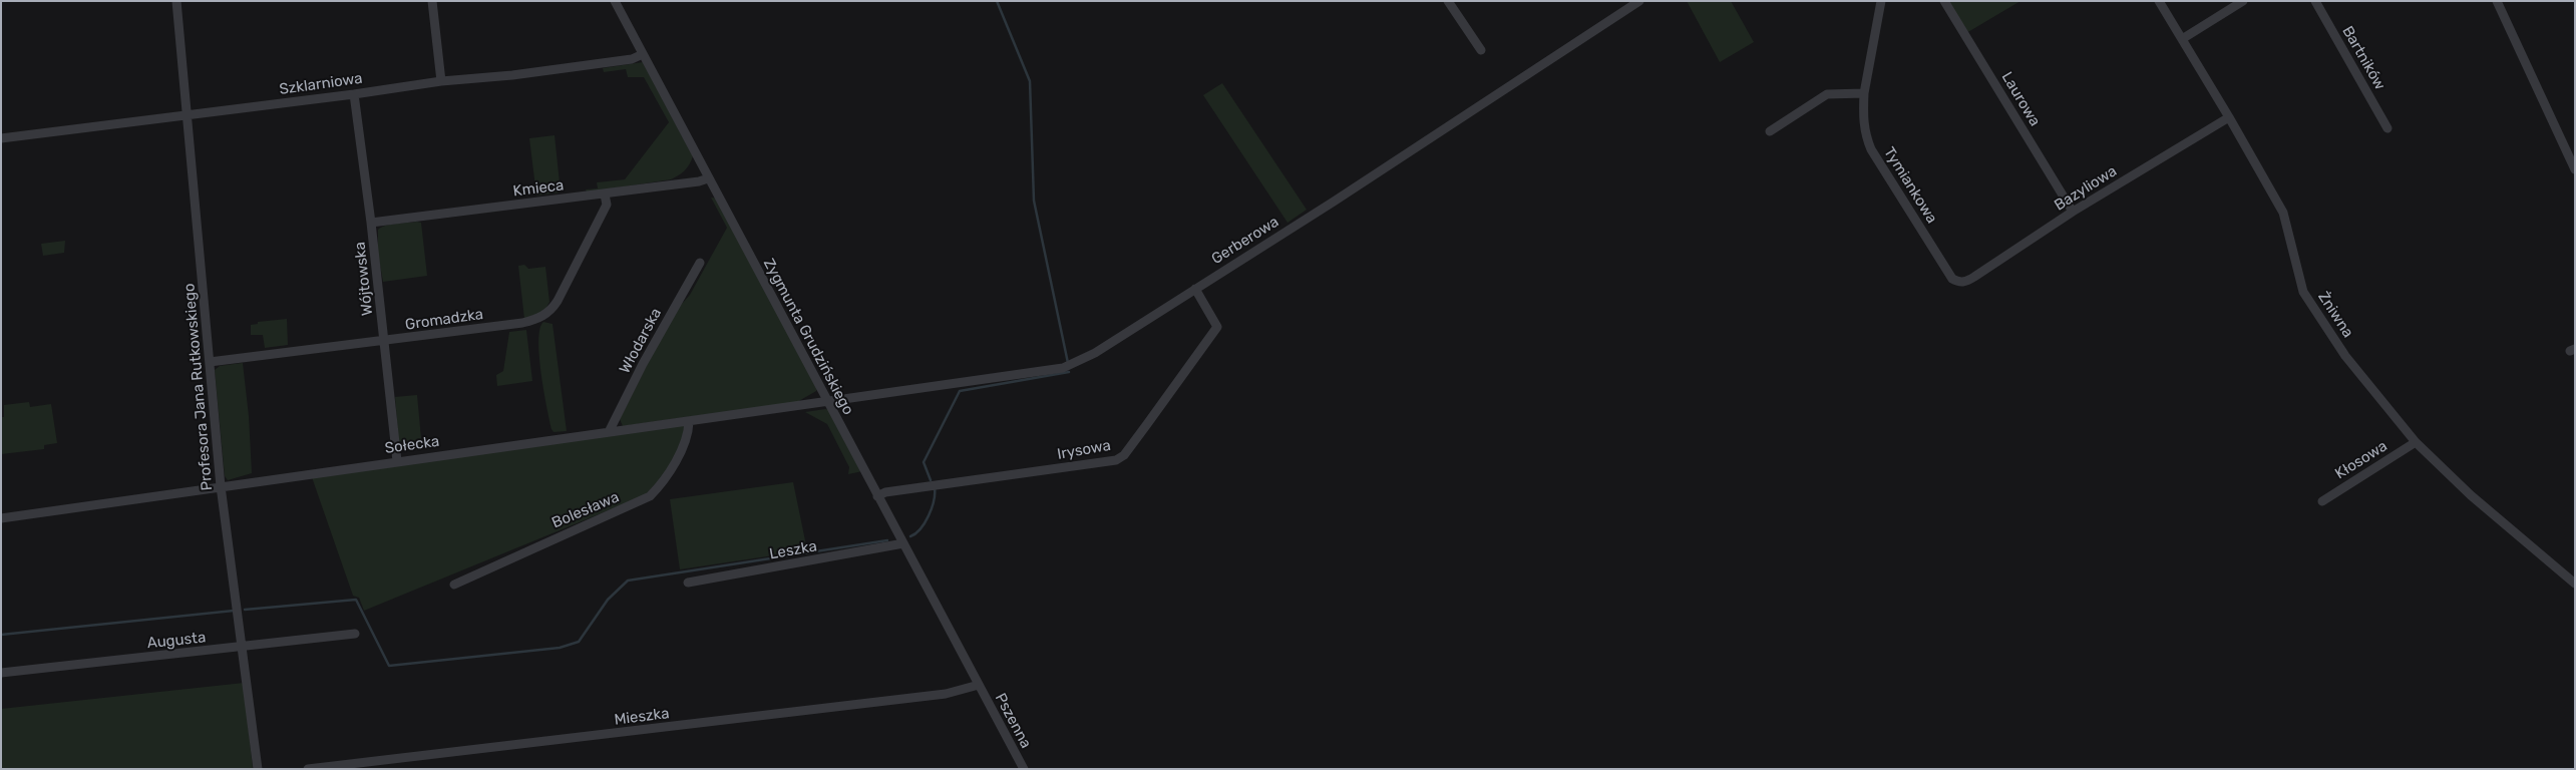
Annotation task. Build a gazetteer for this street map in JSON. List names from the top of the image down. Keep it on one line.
{"streets":{"street":["Bartników","Szklarniowa","Laurowa","Tymiankowa","Kmieca","Bazyliowa","Gerberowa","Wójtowska","Żniwna","Gromadzka","Zygmunta Grudzińskiego","Włodarska","Profesora Jana Rutkowskiego","Sołecka","Irysowa","Kłosowa","Bolesława","Leszka","Augusta","Mieszka","Pszenna"]},"crossings":[["Szklarniowa","Wójtowska"],["Szklarniowa","Zygmunta Grudzińskiego"],["Szklarniowa","Profesora Jana Rutkowskiego"],["Laurowa","Bazyliowa"],["Tymiankowa","Bazyliowa"],["Kmieca","Wójtowska"],["Kmieca","Gromadzka"],["Kmieca","Zygmunta Grudzińskiego"],["Bazyliowa","Żniwna"],["Gerberowa","Zygmunta Grudzińskiego"],["Gerberowa","Sołecka"],["Gerberowa","Irysowa"],["Wójtowska","Gromadzka"],["Wójtowska","Sołecka"],["Żniwna","Kłosowa"],["Gromadzka","Profesora Jana Rutkowskiego"],["Zygmunta Grudzińskiego","Sołecka"],["Zygmunta Grudzińskiego","Irysowa"],["Zygmunta Grudzińskiego","Leszka"],["Zygmunta Grudzińskiego","Mieszka"],["Zygmunta Grudzińskiego","Pszenna"],["Włodarska","Sołecka"],["Profesora Jana Rutkowskiego","Sołecka"],["Profesora Jana Rutkowskiego","Augusta"],["Sołecka","Bolesława"],["Mieszka","Pszenna"]]}
